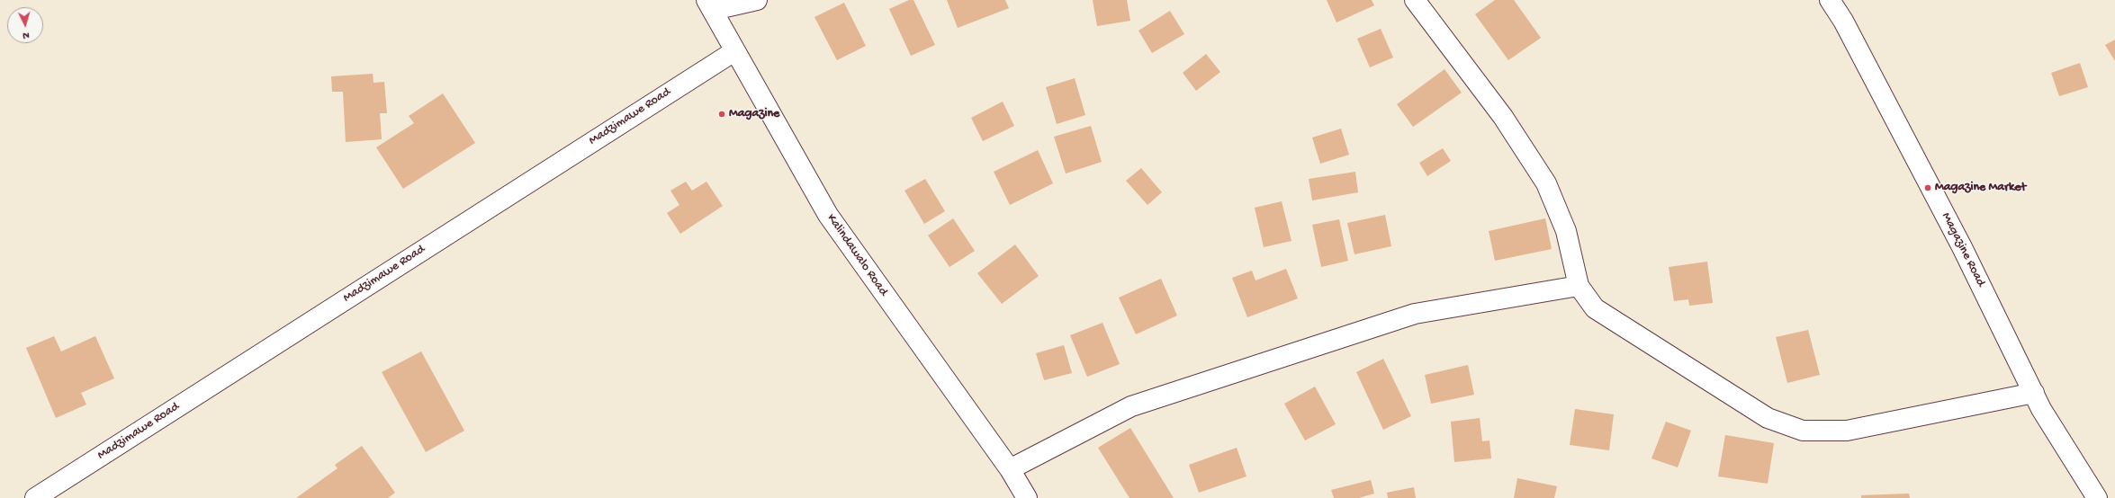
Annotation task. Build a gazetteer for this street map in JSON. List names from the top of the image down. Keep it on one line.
{"streets":{"street":["Madzimawe Road","Magazine Road","Kalindawalo Road"]},"crossings":[["Madzimawe Road","Kalindawalo Road"]],"places":["Magazine","Magazine Market"],"north":"bottom"}
